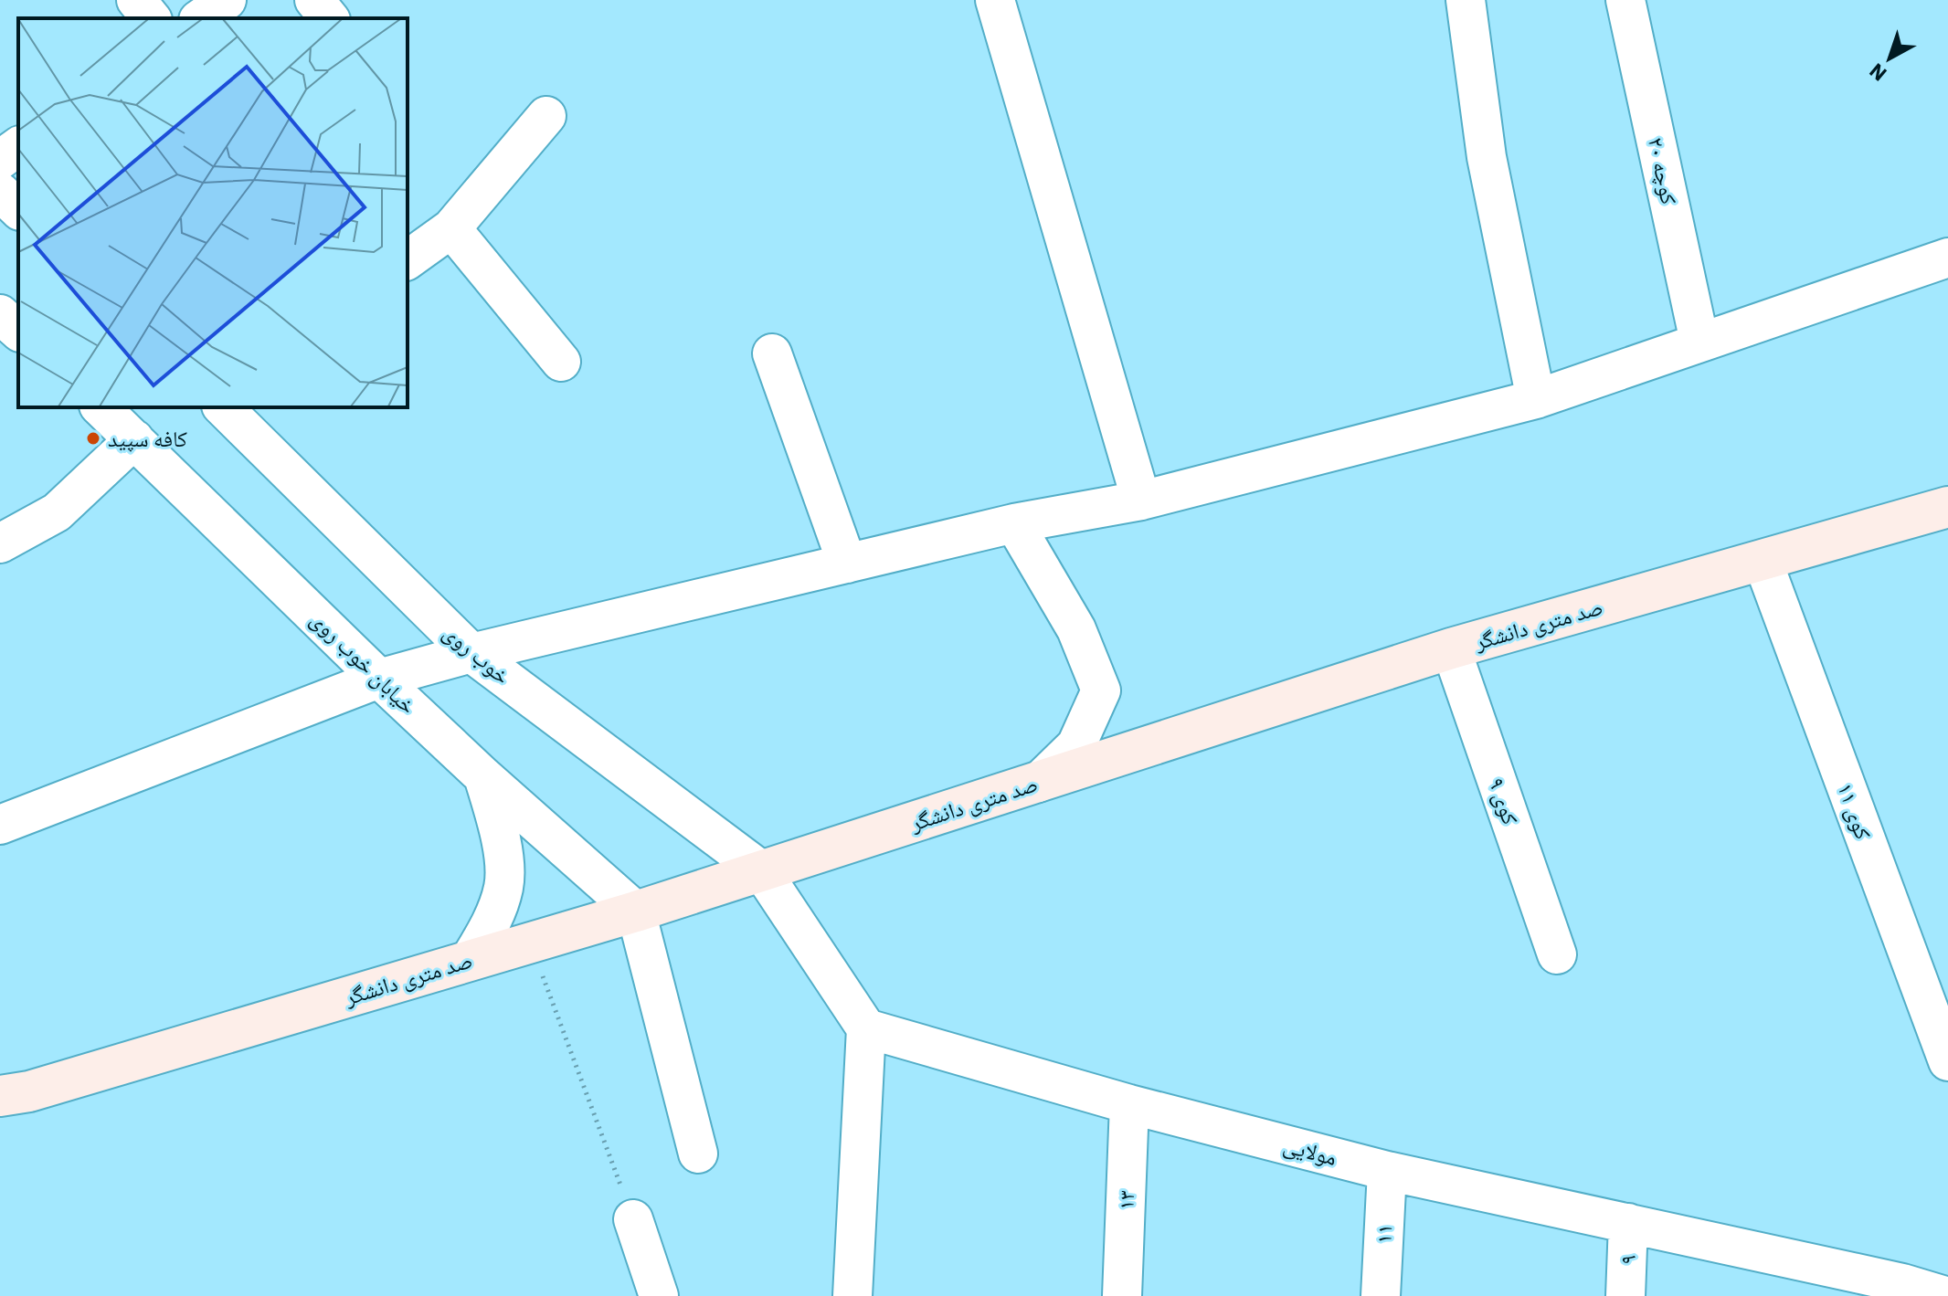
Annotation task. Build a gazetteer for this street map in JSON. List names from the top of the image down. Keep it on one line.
{"streets":{"main road":["صد متری دانشگر"],"street":["کوچە ٢٠","خوب روی","خیابان خوب روی","کوی ۹","کوی ۱۱","مولایی","۱۳","۱۱","۹"]},"crossings":[["صد متری دانشگر","خوب روی"],["صد متری دانشگر","خیابان خوب روی"],["صد متری دانشگر","کوی ۹"],["صد متری دانشگر","کوی ۱۱"],["مولایی","۱۳"],["مولایی","۱۱"],["مولایی","۹"]],"places":["کافه سپید"],"north":"bottom left"}
